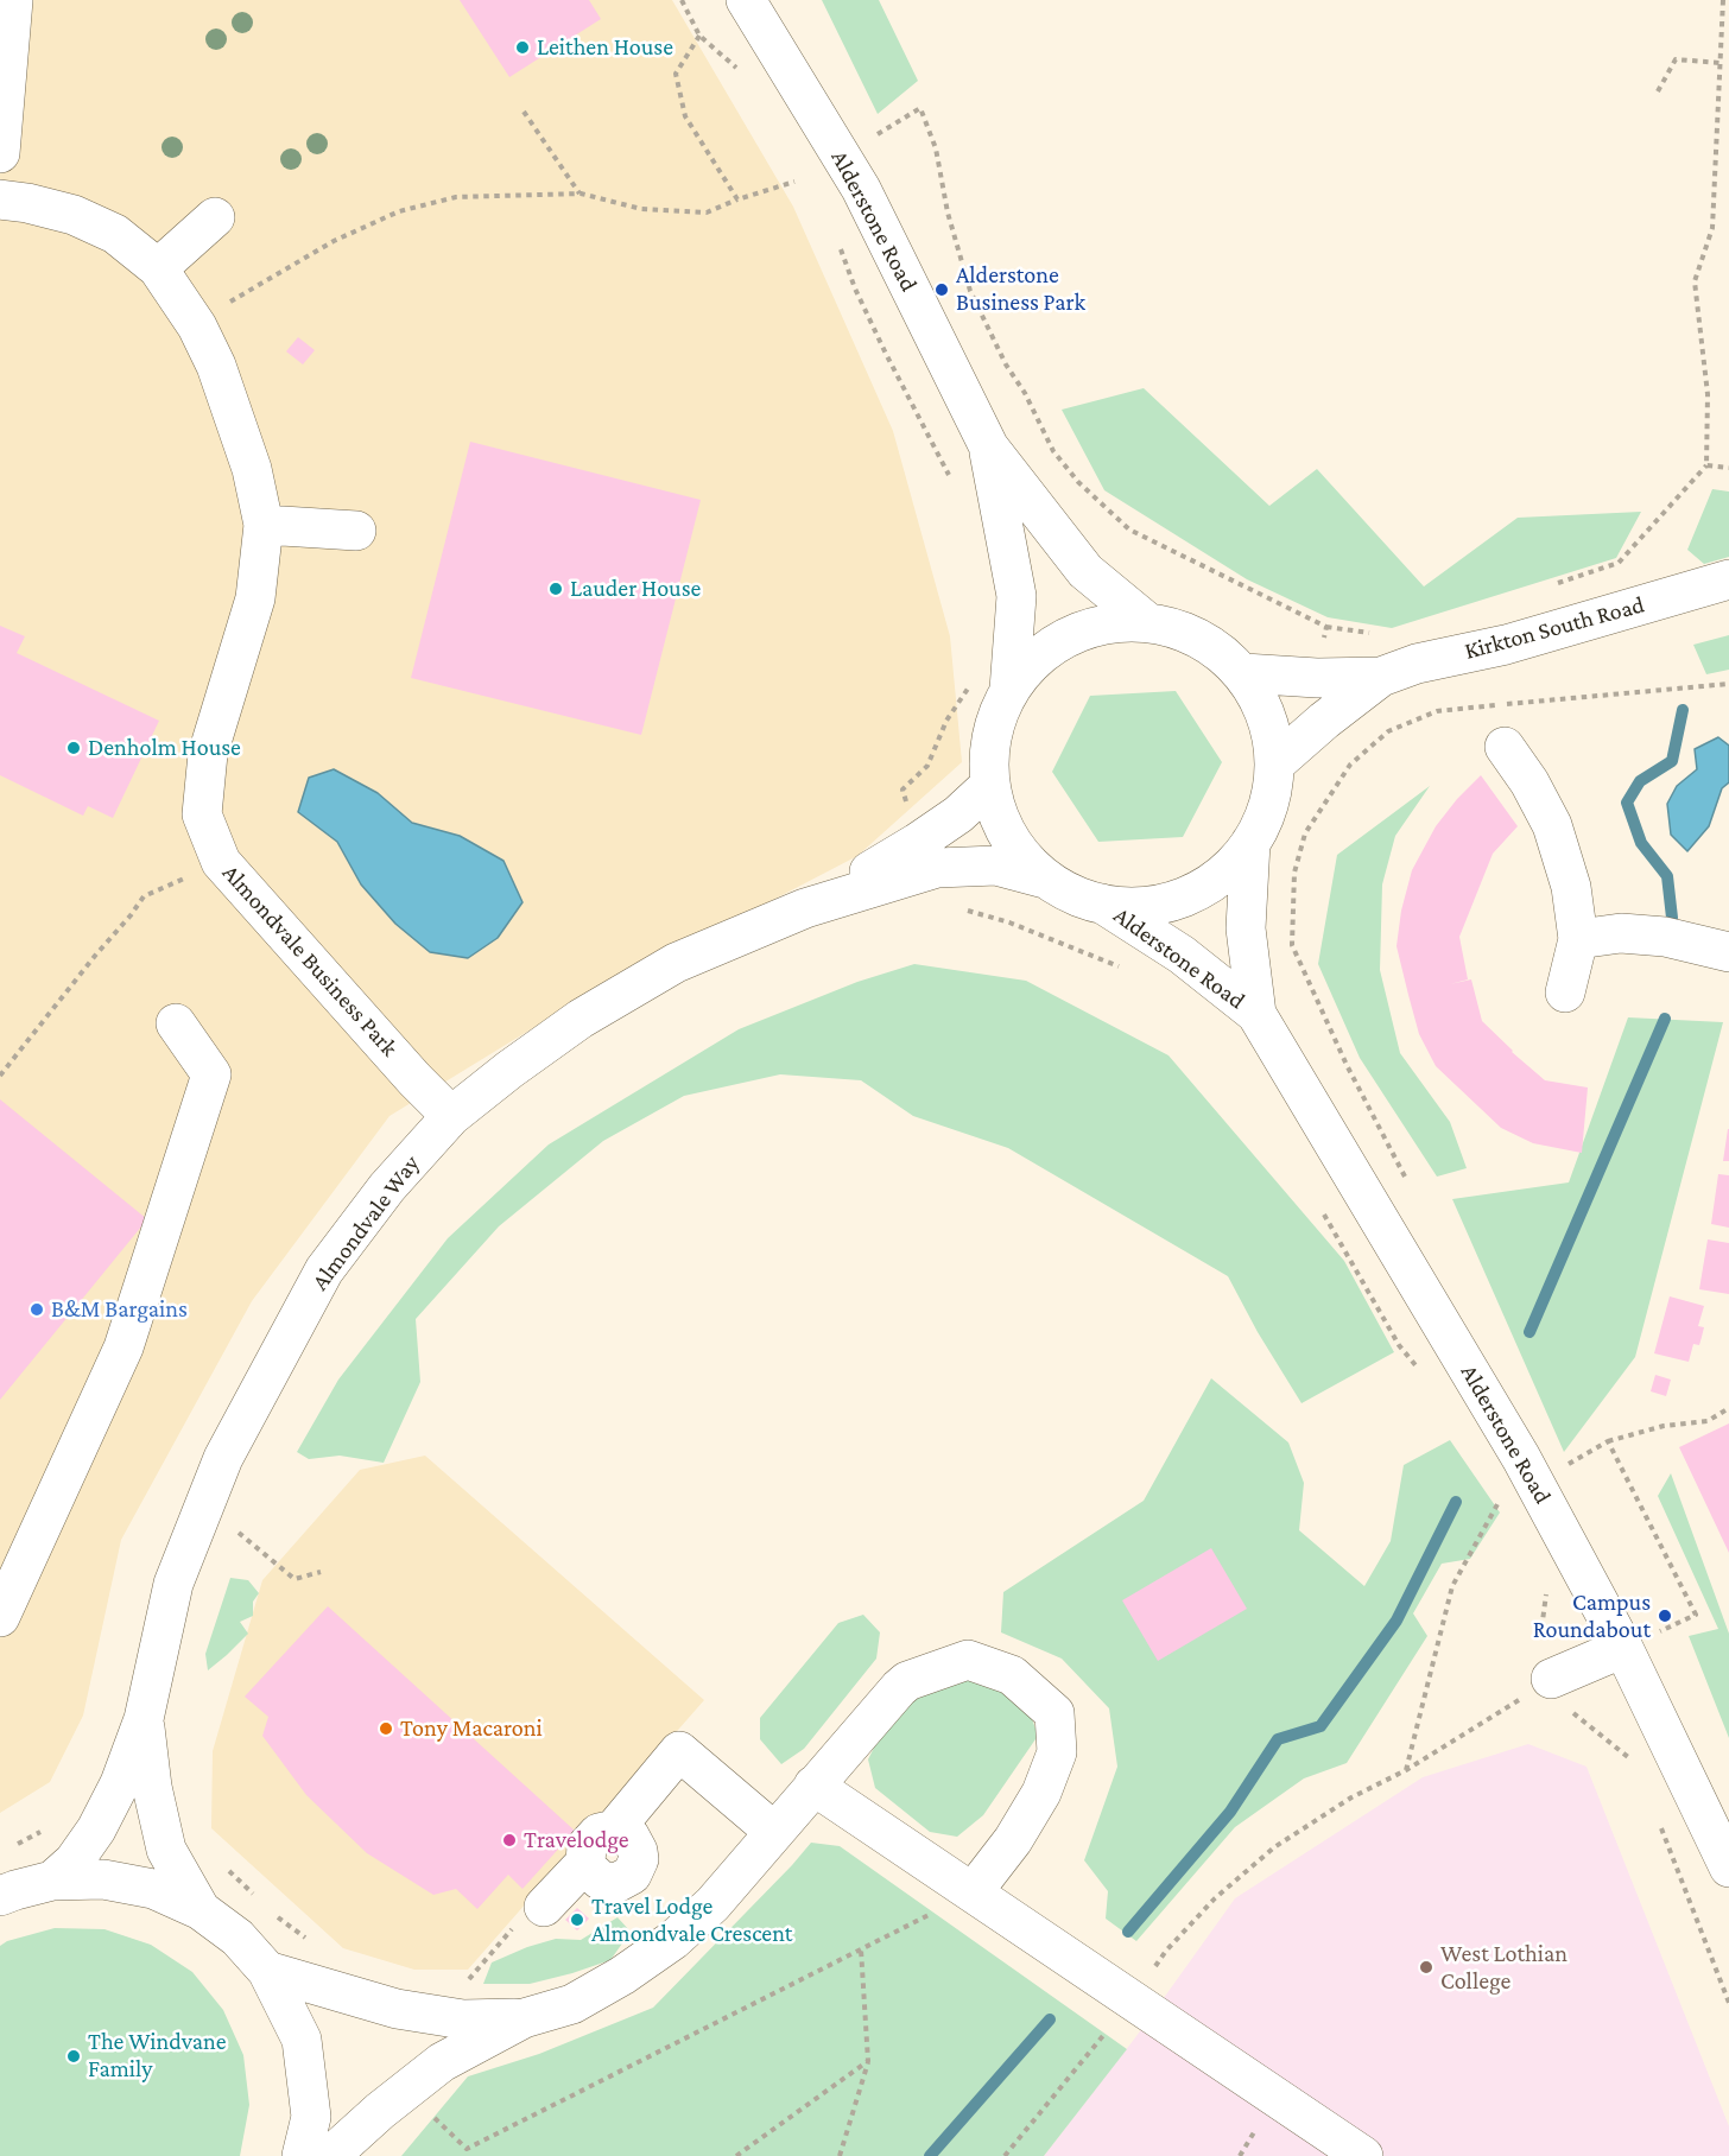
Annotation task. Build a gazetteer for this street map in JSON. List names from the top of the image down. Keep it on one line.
{"streets":{"street":["Alderstone Road","Kirkton South Road","Almondvale Business Park","Almondvale Way"]},"crossings":[["Almondvale Business Park","Almondvale Way"]],"places":["Leithen House","Alderstone Business Park","Lauder House","Denholm House","B&M Bargains","Campus Roundabout","Tony Macaroni","Travelodge","Travel Lodge Almondvale Crescent","West Lothian College","The Windvane Family"]}
